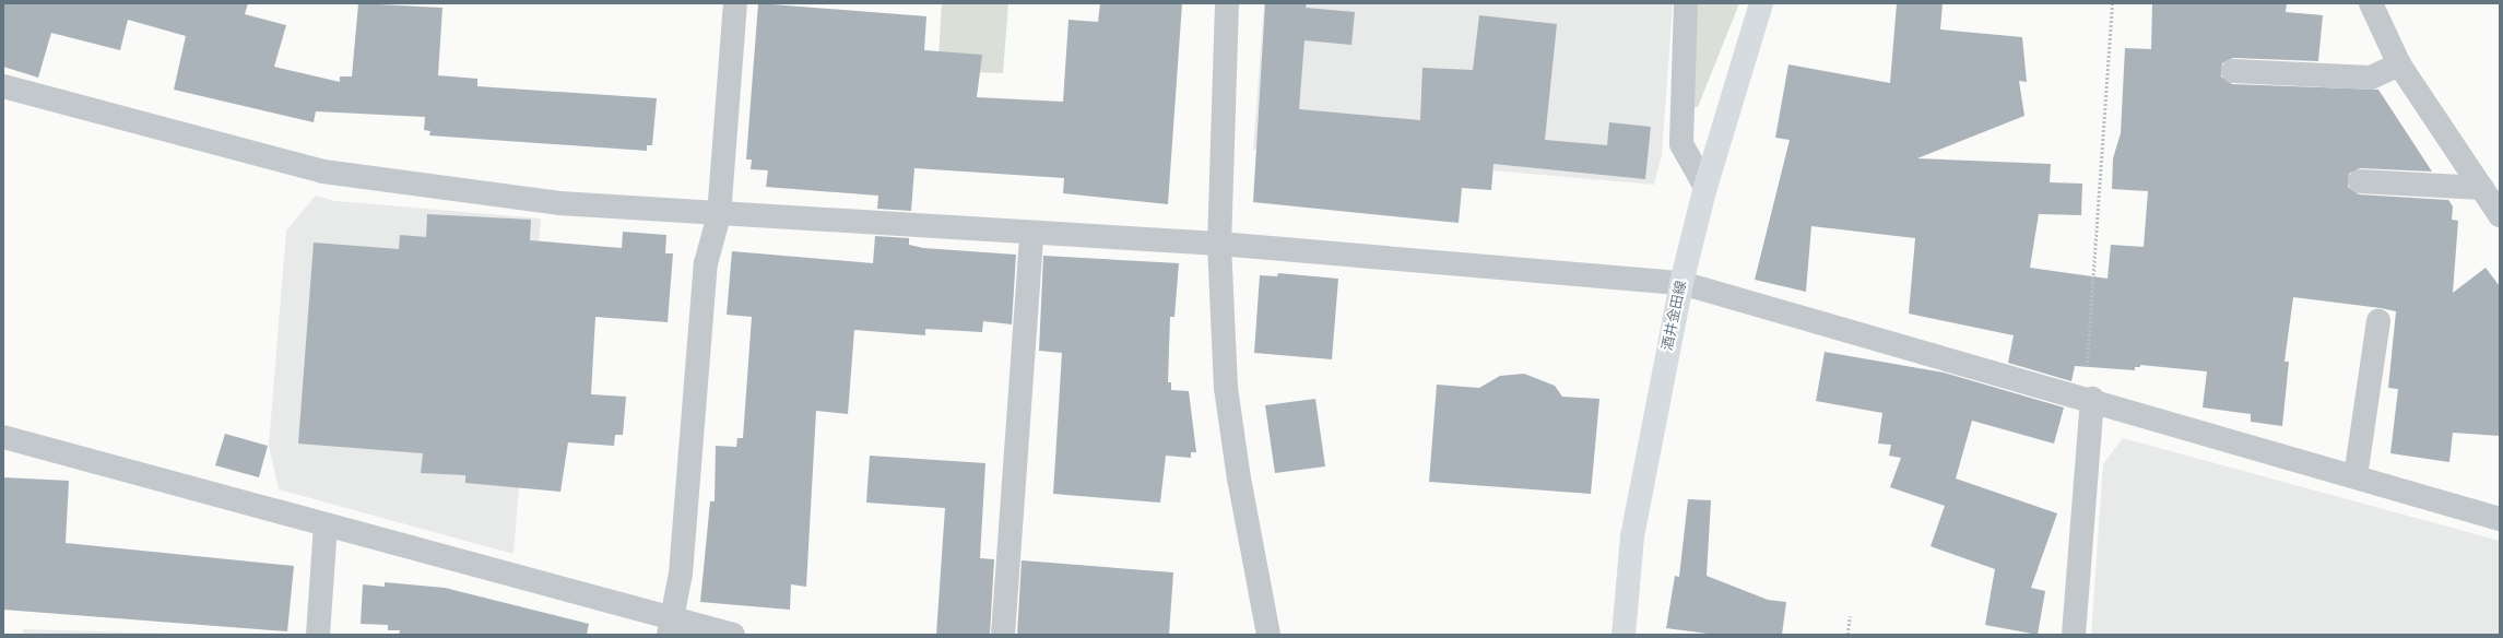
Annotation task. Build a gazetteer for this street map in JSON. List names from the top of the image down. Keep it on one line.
{"streets":{"main road":["酒井金田線"]}}
